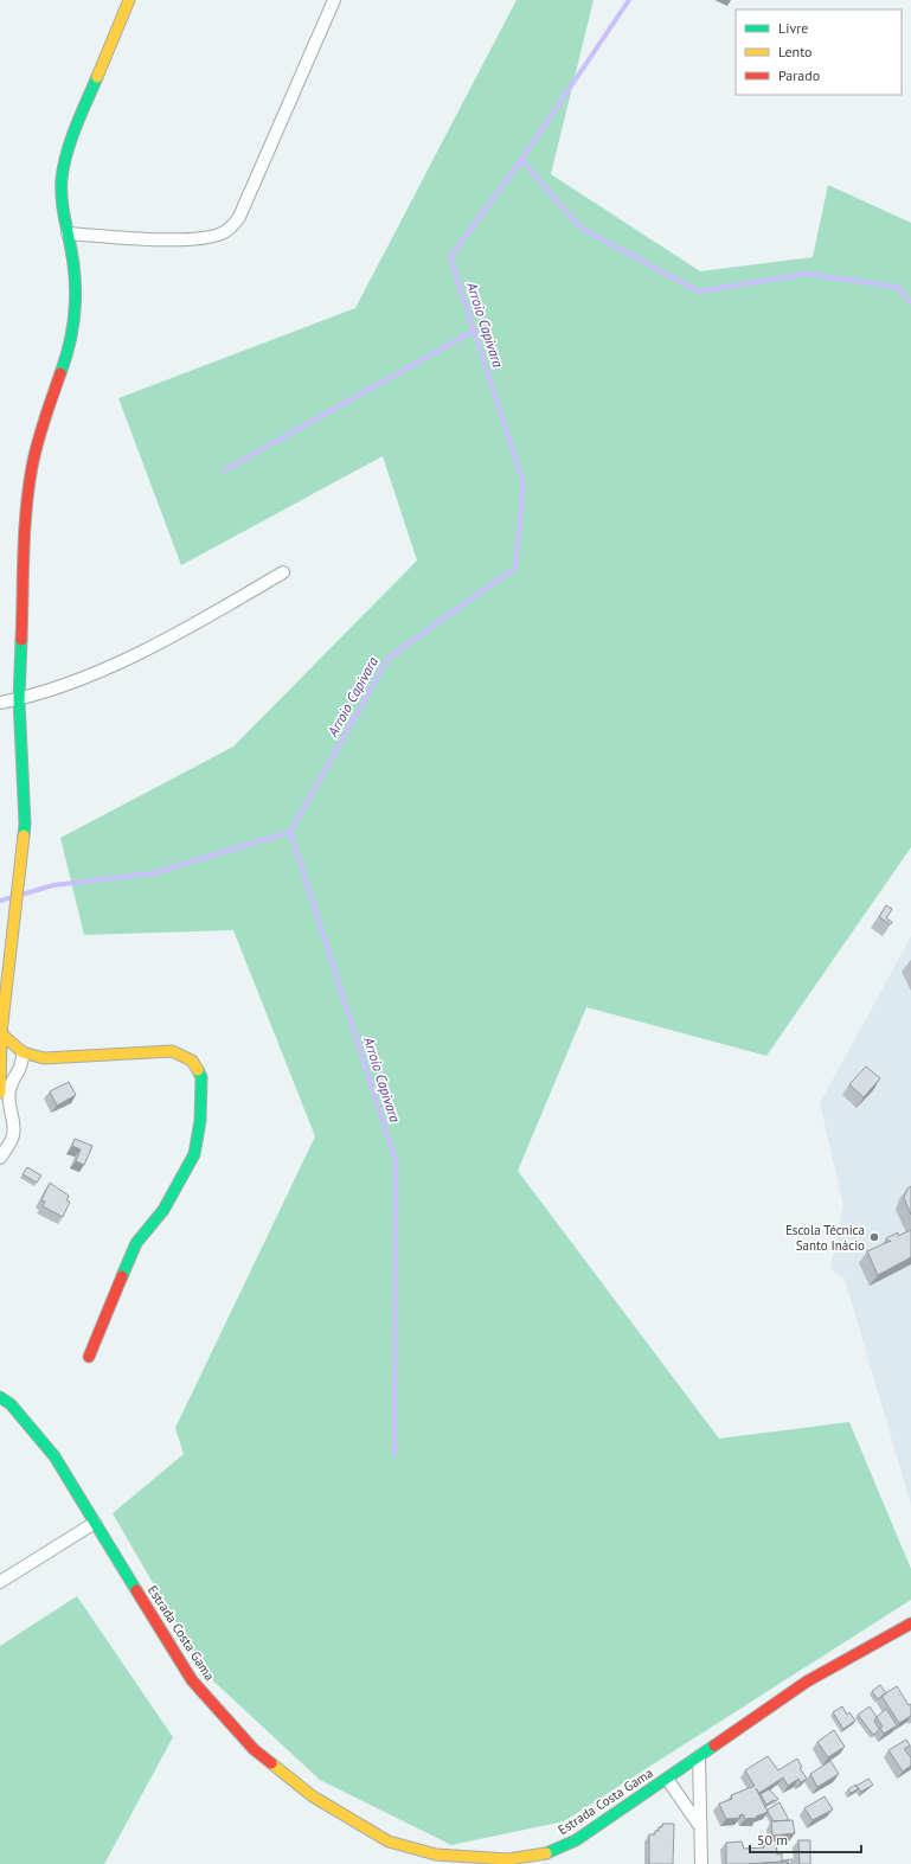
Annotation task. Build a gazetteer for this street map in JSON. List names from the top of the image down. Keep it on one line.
{"streets":{"street":["Estrada Costa Gama"]},"water":["Arroio Capivara"],"places":["Escola Técnica Santo Inácio"],"legend":["Livre","Lento","Parado"],"scale_bar":"50 m"}
